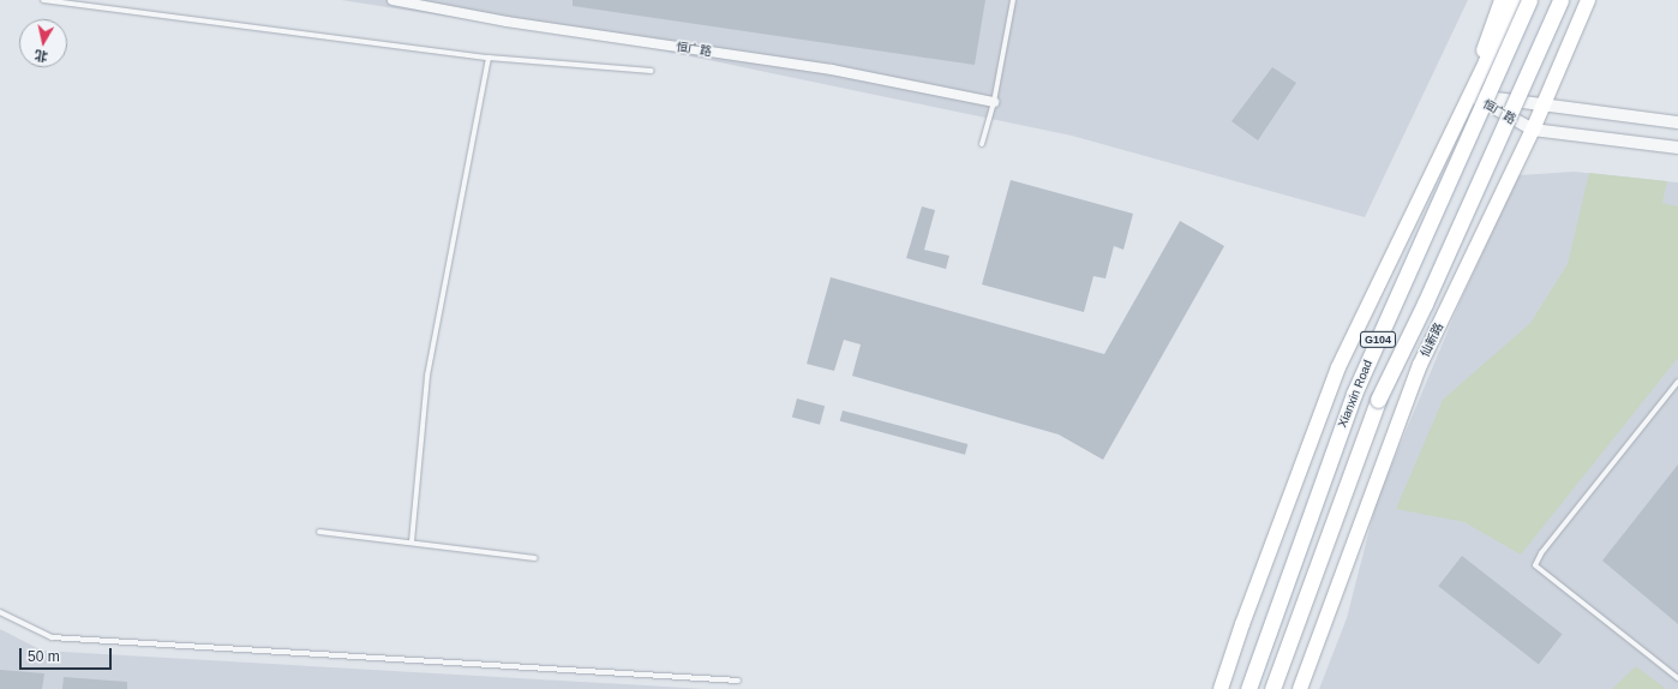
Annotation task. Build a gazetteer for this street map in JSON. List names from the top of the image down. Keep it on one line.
{"streets":{"main road":["G104","仙新路","Xianxin Road"],"street":["恒广路"]},"crossings":[["恒广路","仙新路"]],"scale_bar":"50 m","north":"bottom"}
